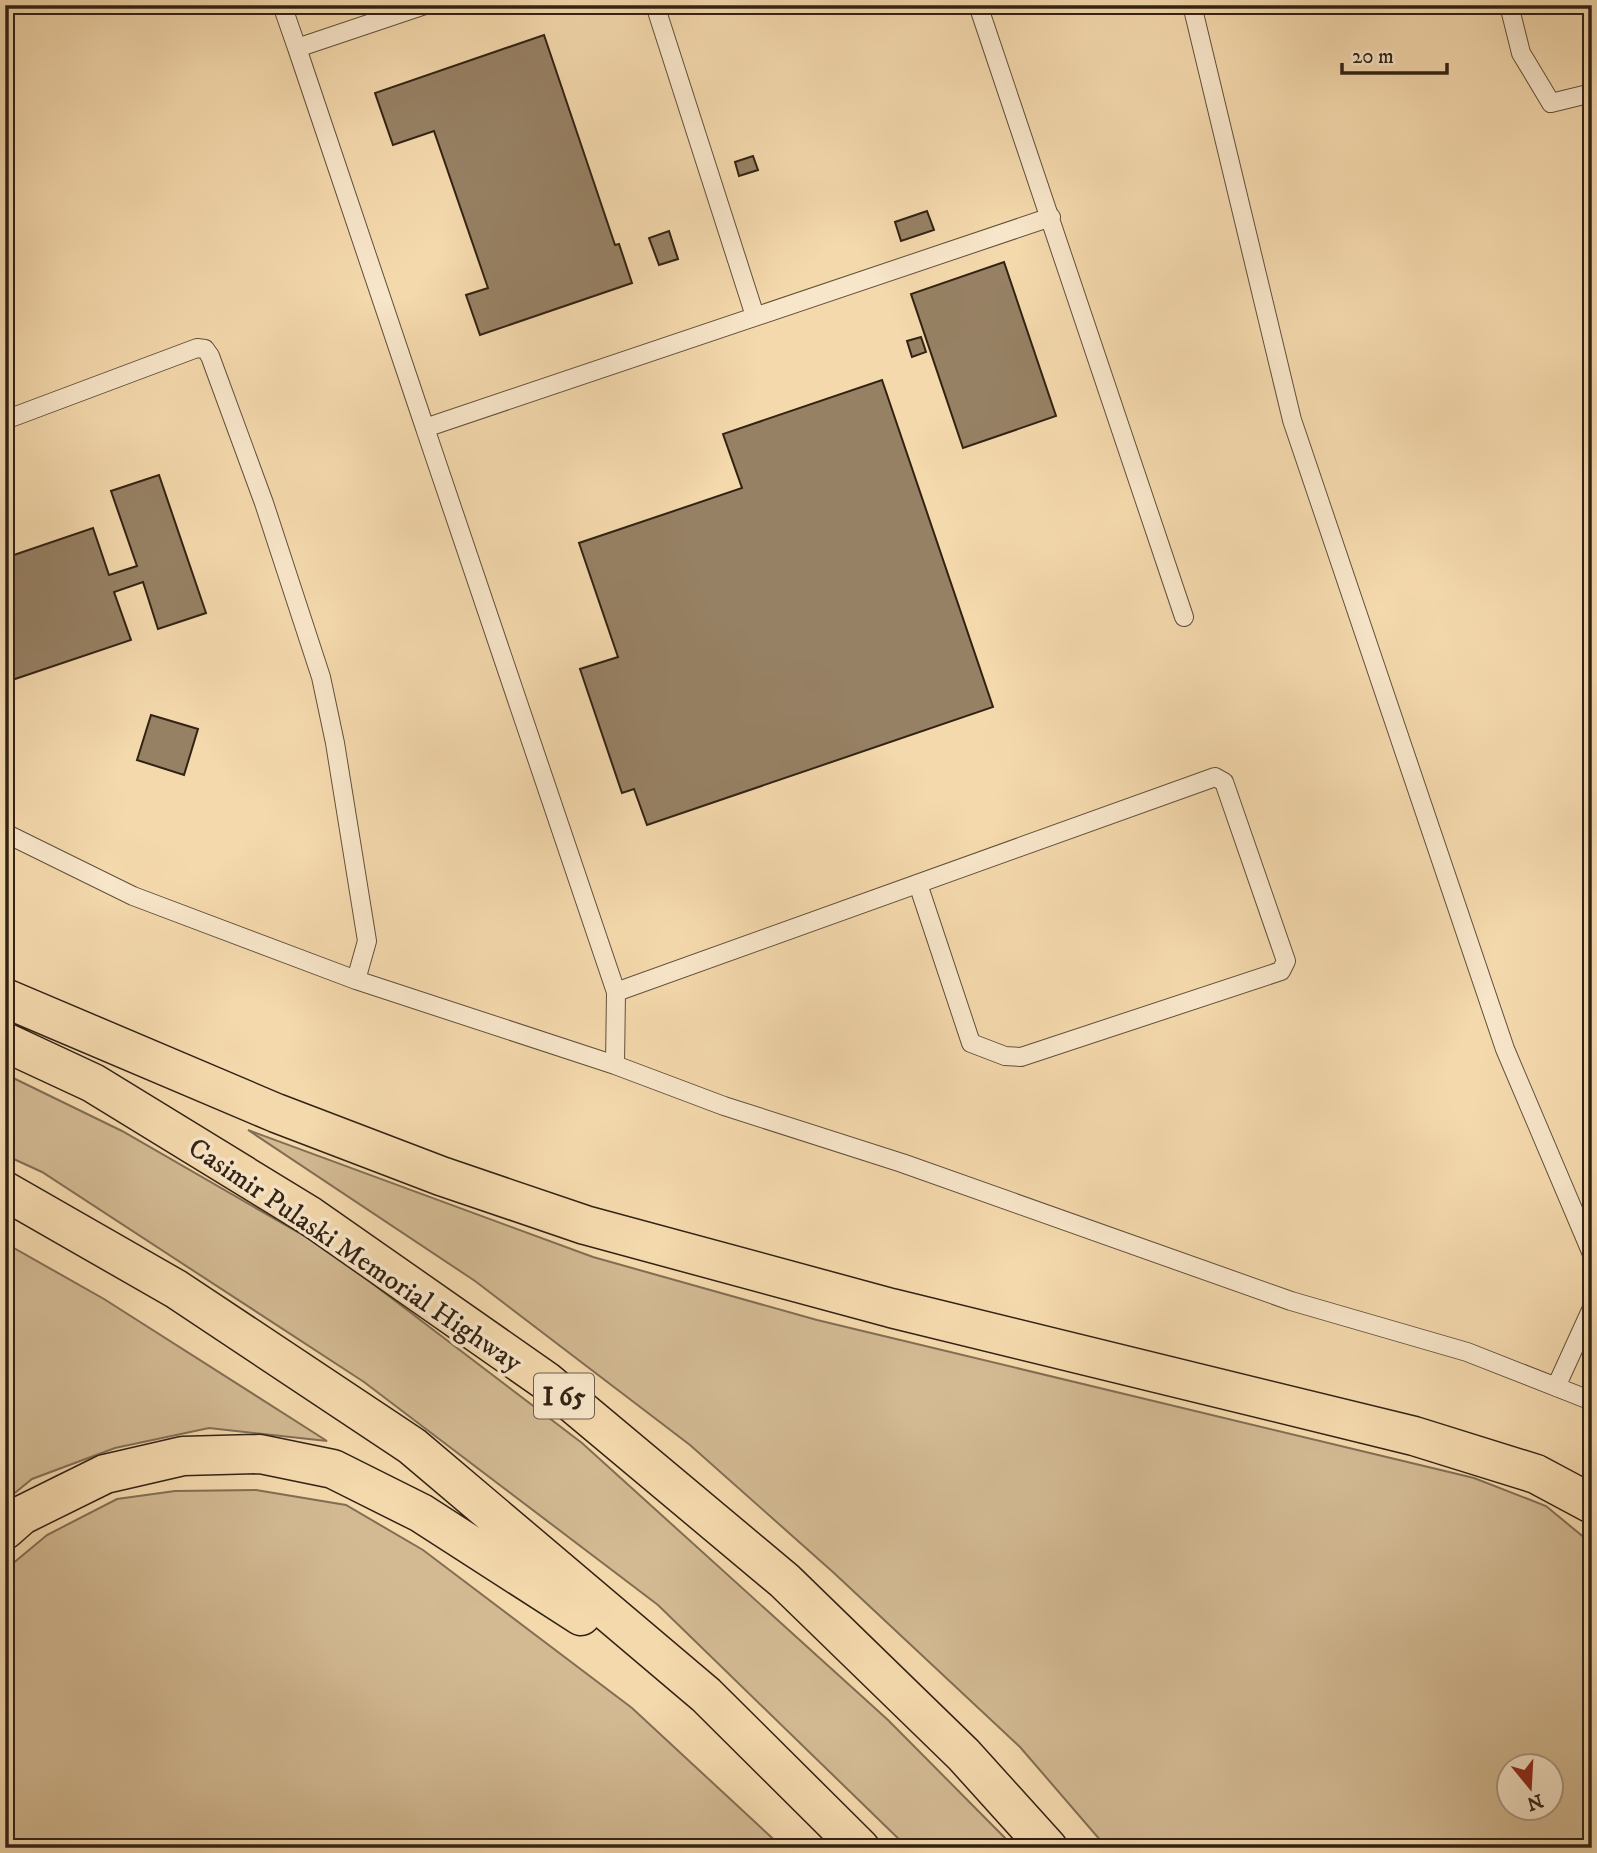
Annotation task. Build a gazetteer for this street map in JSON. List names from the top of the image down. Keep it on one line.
{"streets":{"highway":["Casimir Pulaski Memorial Highway","I 65"]},"scale_bar":"20 m","north":"bottom"}
